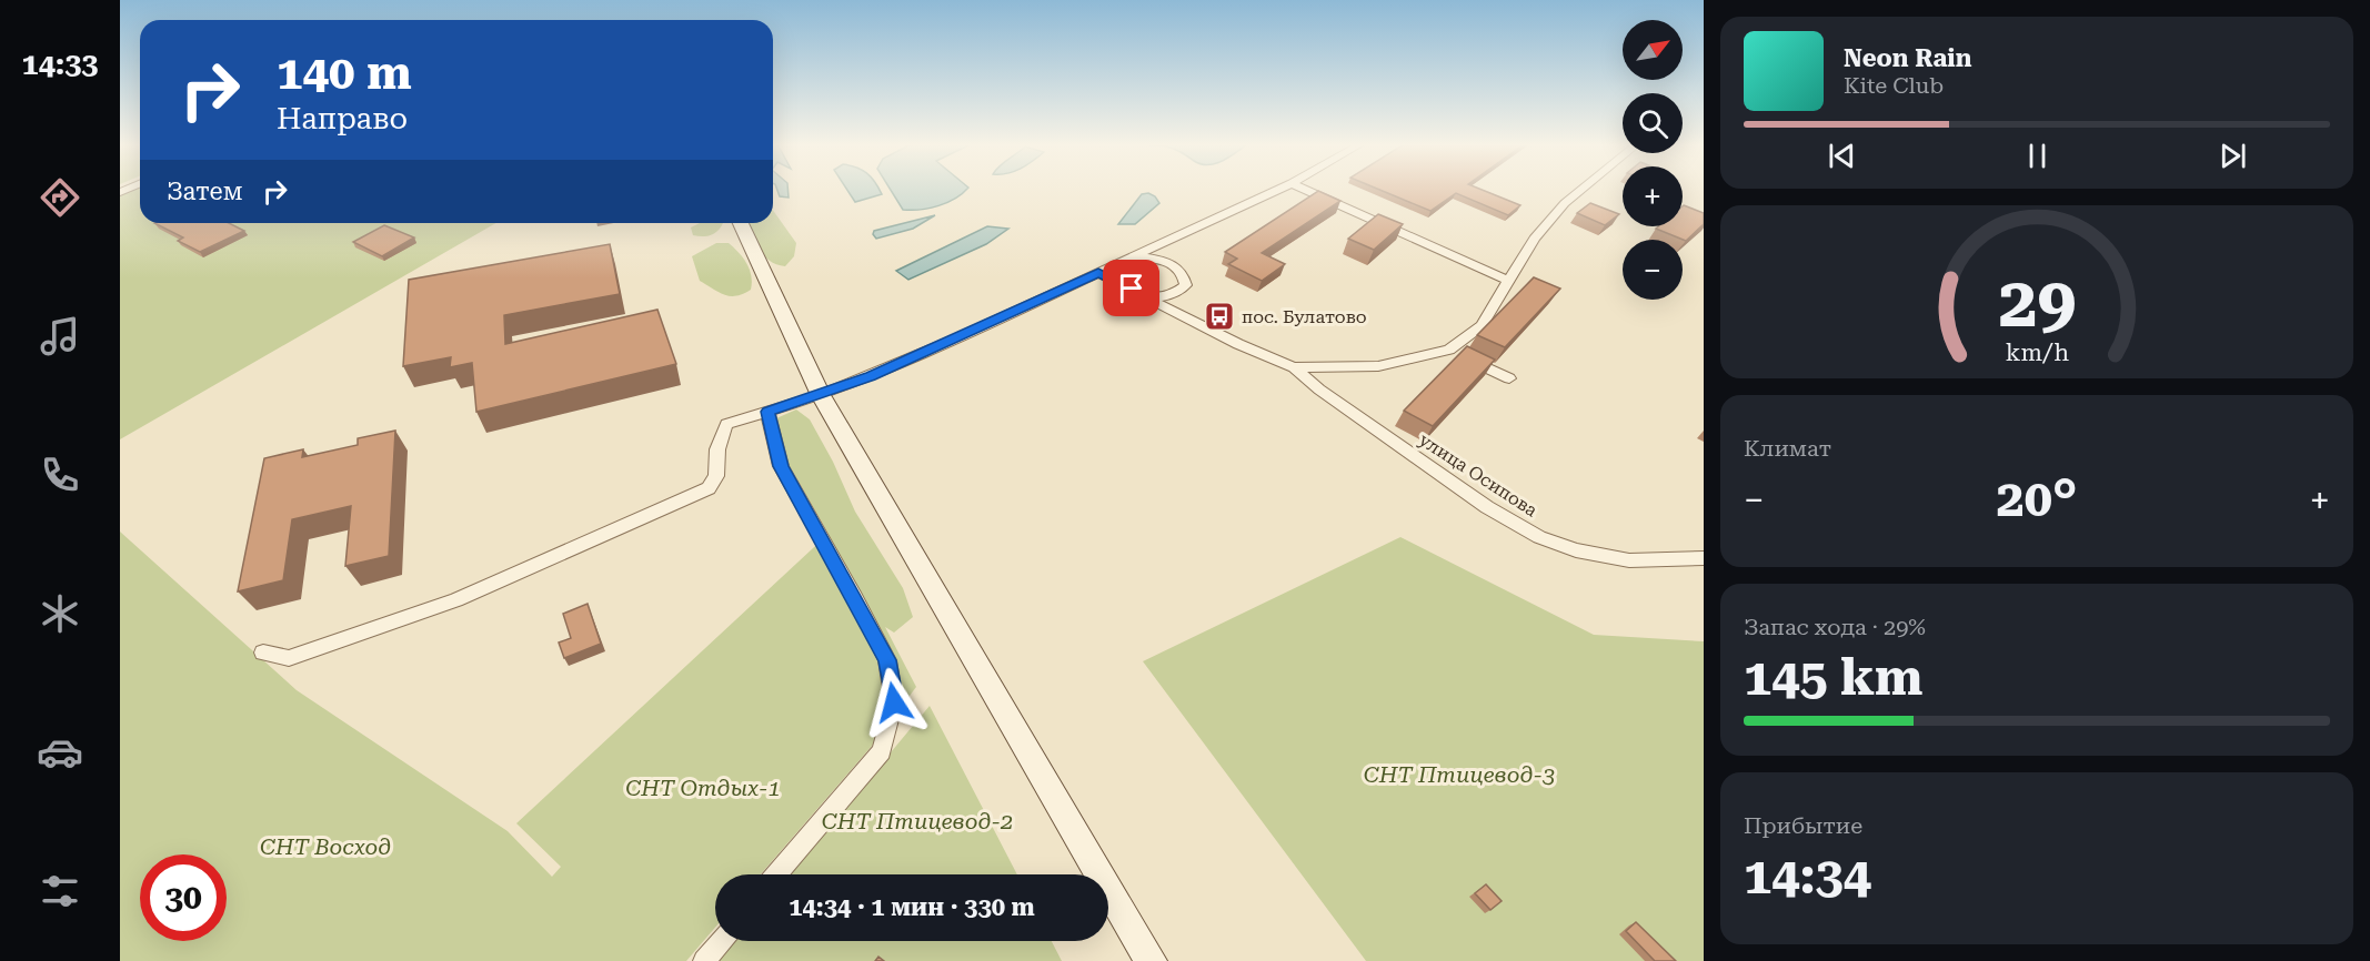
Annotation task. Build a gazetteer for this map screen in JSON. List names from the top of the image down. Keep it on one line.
{"streets":{"street":["улица Осипова"]},"parks":["СНТ Птицевод-3","СНТ Отдых-1","СНТ Птицевод-2","СНТ Восход"],"places":{"bus stop":["пос. Булатово"]},"north":"top right","page":{"tabs":"14:33","map_buttons":["+","−"],"turn":["140 m","Направо"],"song":["Neon Rain","Kite Club"],"then":"Затем","tile":["Климат",["Запас хода · 29%","145 km"],["Прибытие","14:34"]],"heat":["−","20°","+"],"limit":"30","trip":"14:34 · 1 мин · 330 m","gauge":["29","km/h"]}}
